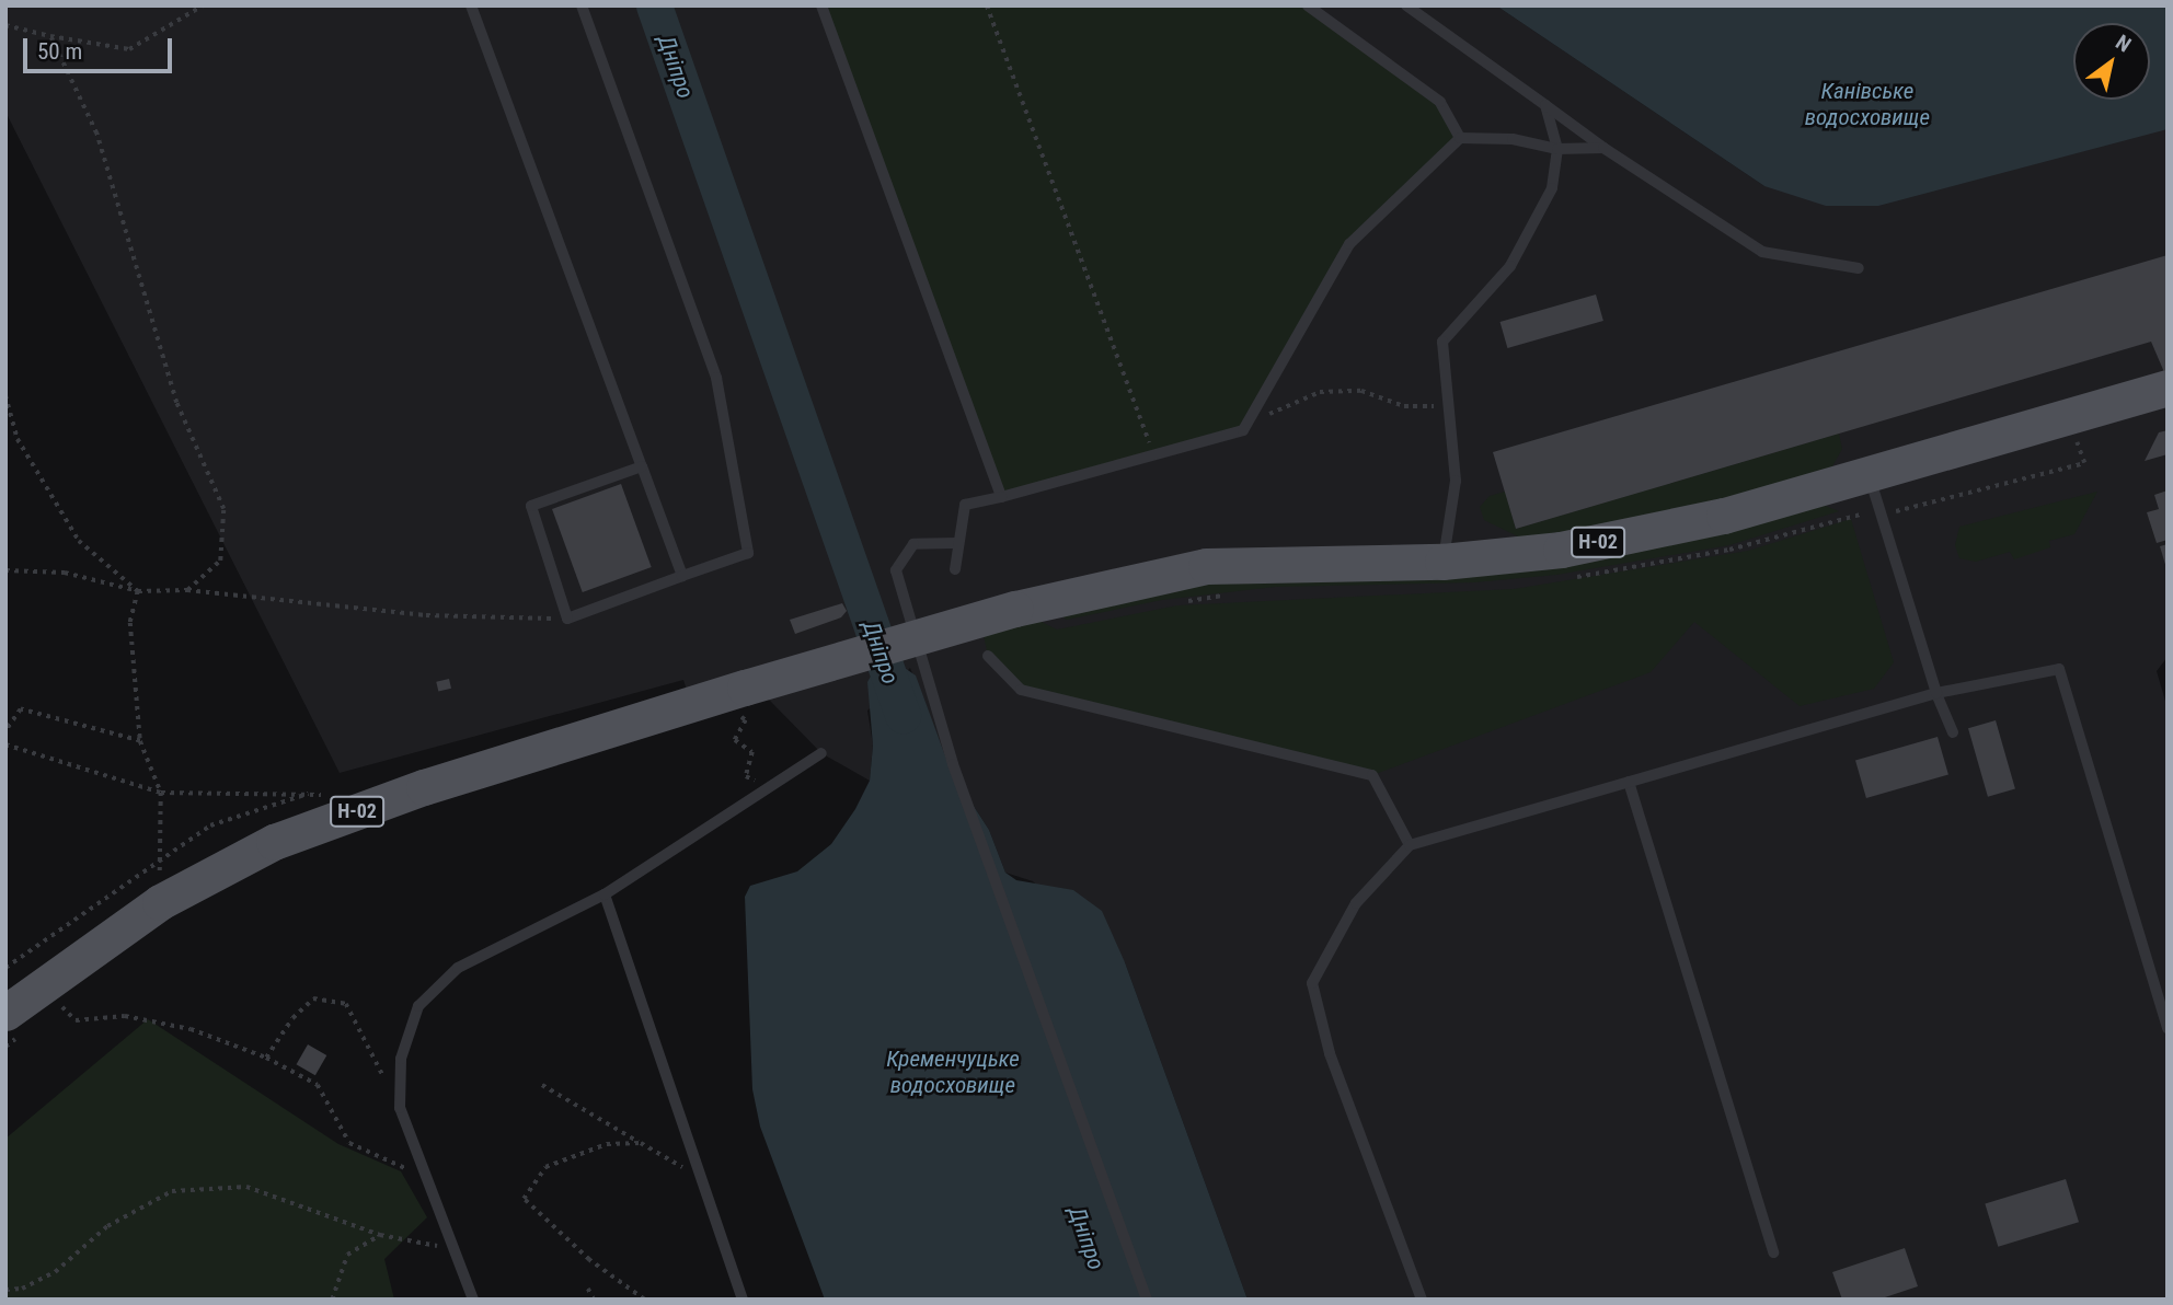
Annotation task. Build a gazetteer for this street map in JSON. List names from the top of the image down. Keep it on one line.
{"streets":{"main road":["Н-02"]},"water":["Дніпро","Канівське водосховище","Кременчуцьке водосховище"],"scale_bar":"50 m","north":"top right"}
